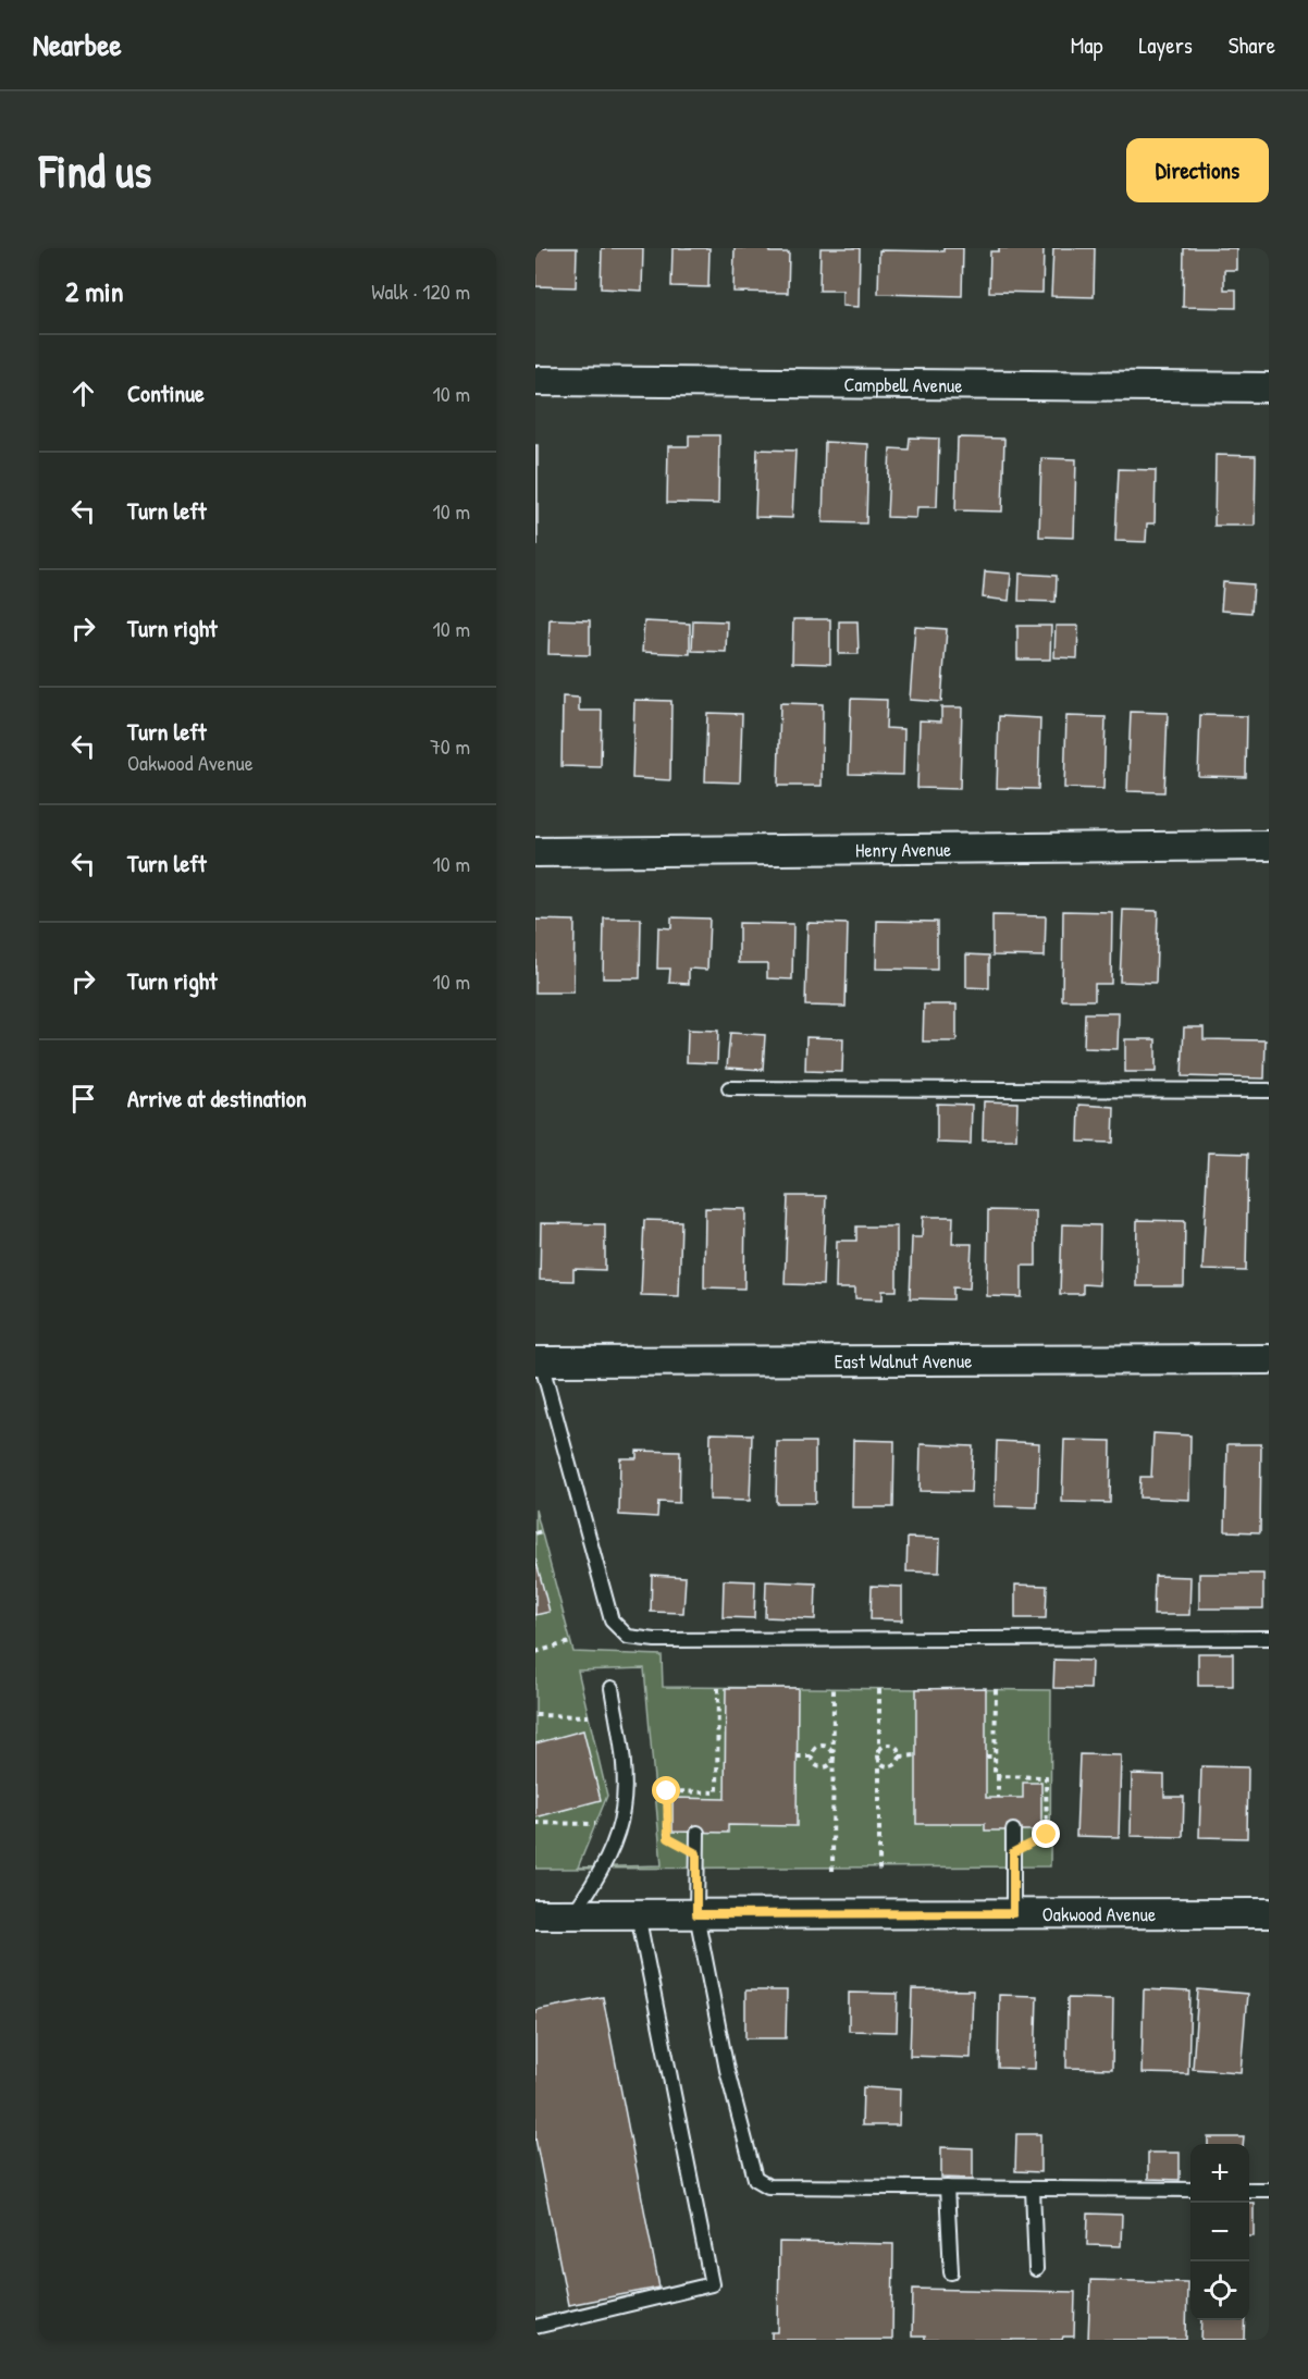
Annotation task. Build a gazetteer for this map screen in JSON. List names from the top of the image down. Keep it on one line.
{"streets":{"street":["Campbell Avenue","Henry Avenue","East Walnut Avenue","Oakwood Avenue"]},"page":{"header":"Nearbee","nav":["Map","Layers","Share"],"buttons":"Directions","title":"Find us","heading":["2 min","Walk · 120 m"],"list":[["Continue","10 m"],["Turn left","10 m"],["Turn right","10 m"],["Turn left","Oakwood Avenue","70 m"],["Turn left","10 m"],["Turn right","10 m"],"Arrive at destination"],"map_buttons":["+","−"]}}
